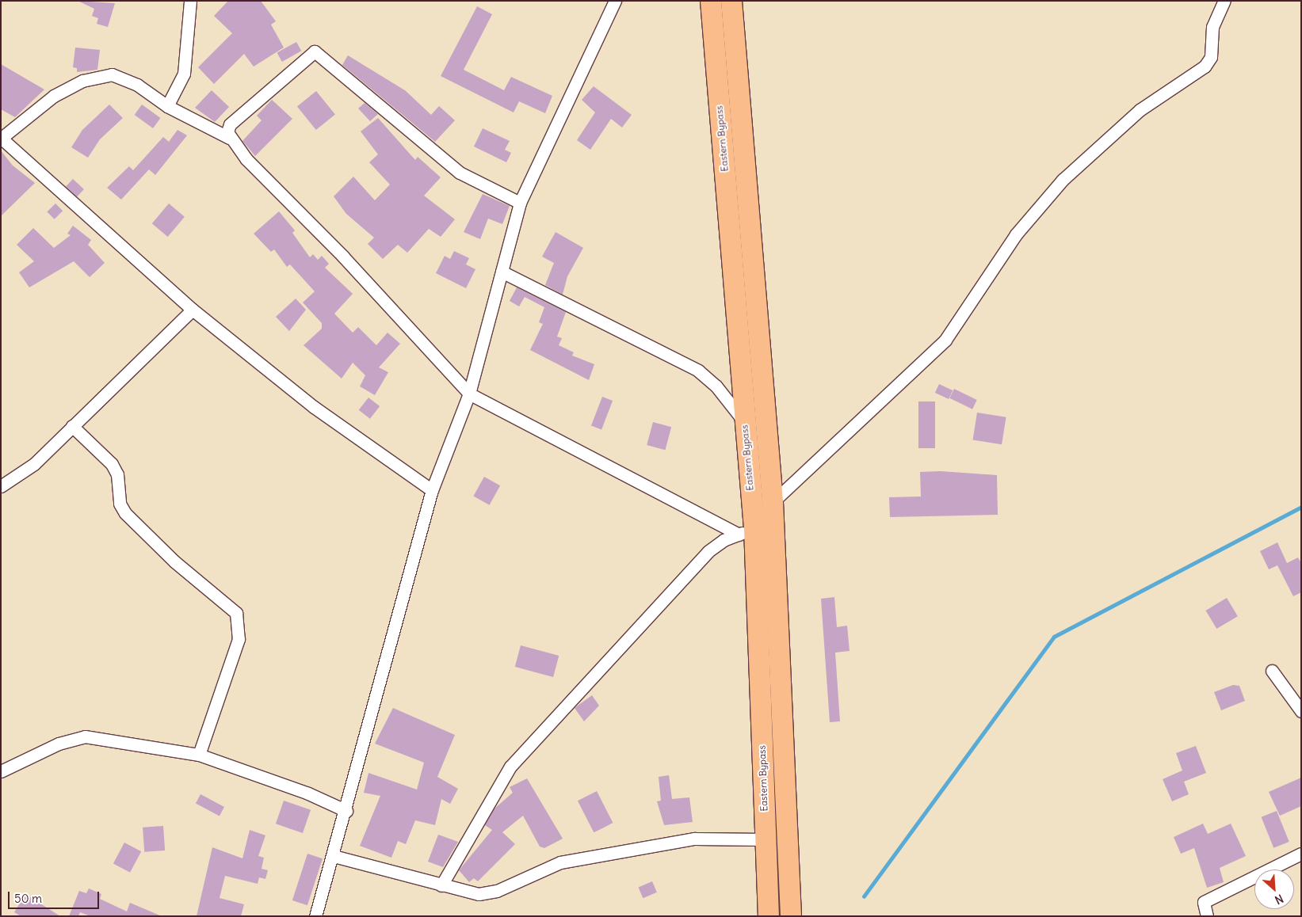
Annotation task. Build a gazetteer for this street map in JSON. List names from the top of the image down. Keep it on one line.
{"streets":{"highway":["Eastern Bypass"]},"scale_bar":"50 m","north":"bottom right"}
